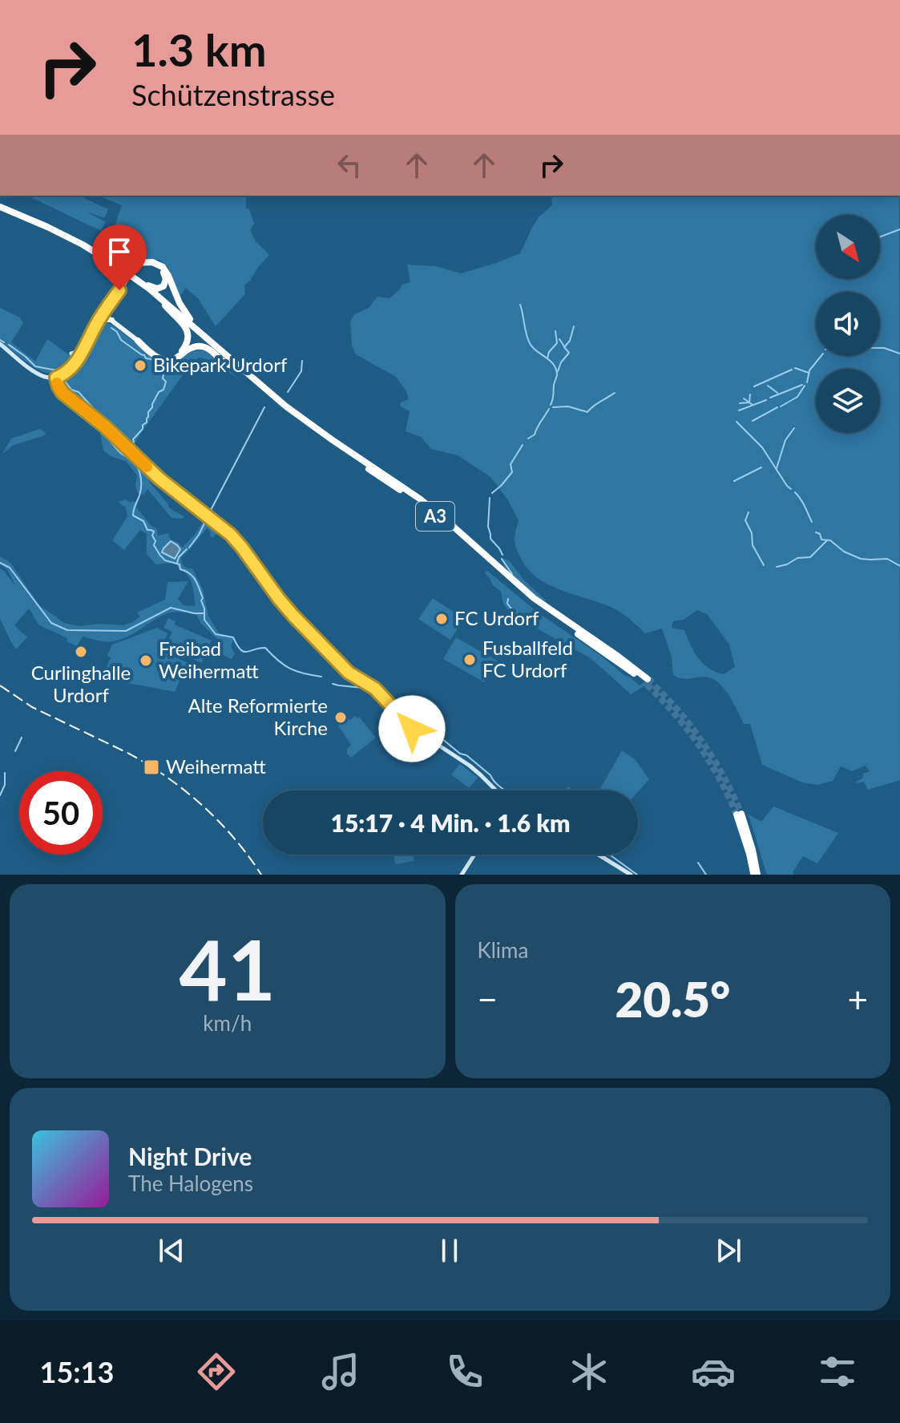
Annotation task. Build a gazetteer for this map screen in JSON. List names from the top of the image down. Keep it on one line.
{"streets":{"highway":["A3"]},"places":{"other":["Bikepark Urdorf","FC Urdorf","Curlinghalle Urdorf","Fusballfeld FC Urdorf","Freibad Weihermatt","Alte Reformierte Kirche"],"transit":["Weihermatt"]},"north":"bottom right","page":{"turn":["1.3 km","Schützenstrasse"],"limit":"50","trip":"15:17 · 4 Min. · 1.6 km","tile":[["41","km/h"],"Klima"],"heat":["−","20.5°","+"],"song":["Night Drive","The Halogens"],"tabs":"15:13"}}
